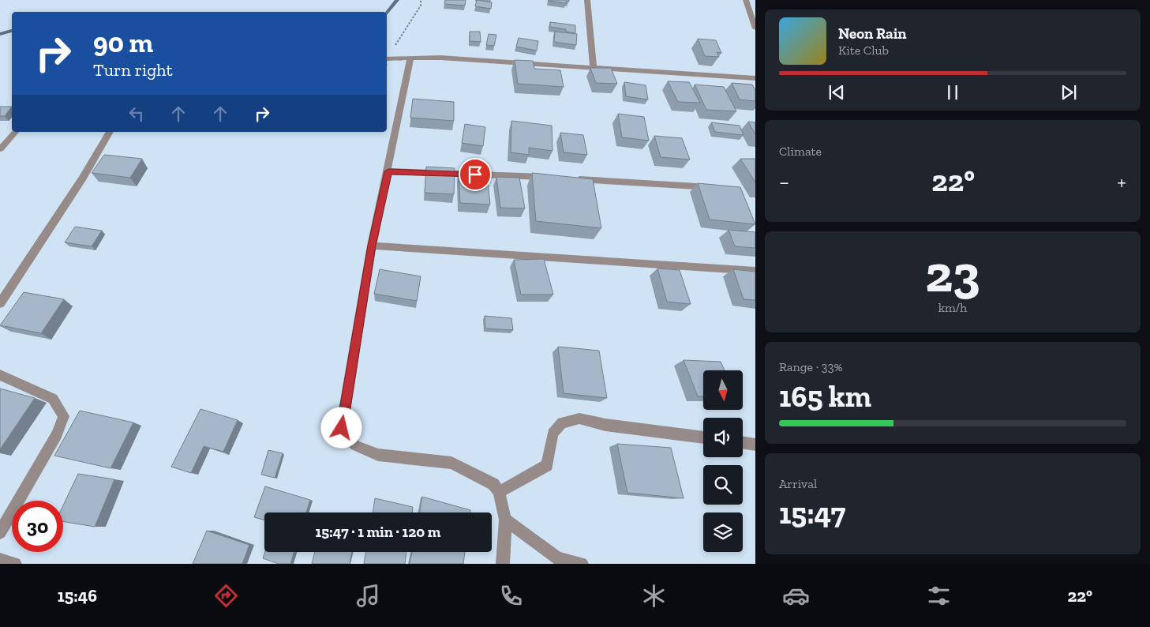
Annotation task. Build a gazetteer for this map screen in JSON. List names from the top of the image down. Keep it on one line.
{"north":"bottom","page":{"turn":["90 m","Turn right"],"song":["Neon Rain","Kite Club"],"tile":["Climate",["23","km/h"],["Range · 33%","165 km"],["Arrival","15:47"]],"heat":["−","22°","+"],"limit":"30","trip":"15:47 · 1 min · 120 m","tabs":["15:46","22°"]}}
